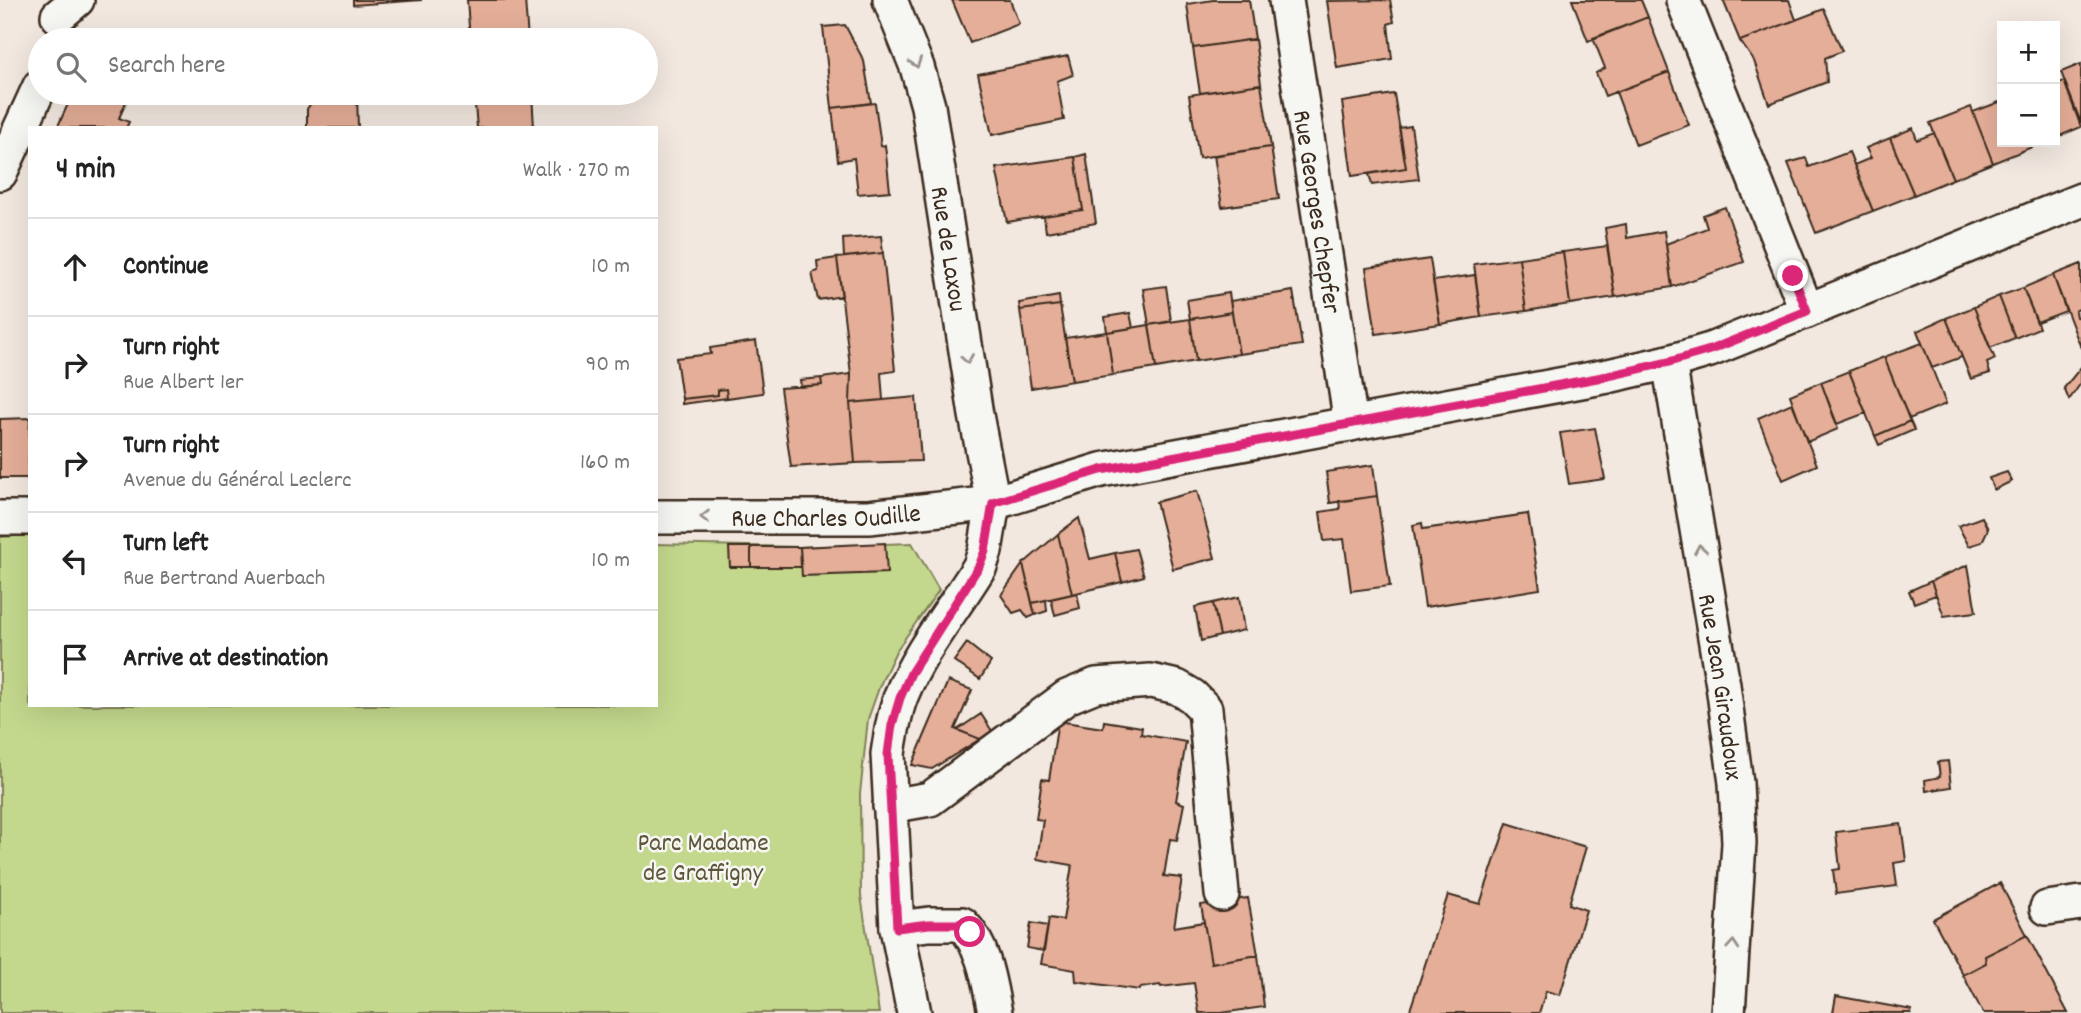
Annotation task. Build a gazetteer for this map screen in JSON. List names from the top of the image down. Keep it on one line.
{"streets":{"street":["Rue Georges Chepfer","Rue de Laxou","Rue Charles Oudille","Rue Jean Giraudoux"]},"crossings":[["Rue Georges Chepfer","Rue Charles Oudille"],["Rue de Laxou","Rue Charles Oudille"],["Rue Charles Oudille","Rue Jean Giraudoux"]],"one_way":["Rue de Laxou","Rue Jean Giraudoux"],"parks":["Parc Madame de Graffigny"],"page":{"map_buttons":["+","−"],"search":"Search here","heading":["4 min","Walk · 270 m"],"list":[["Continue","10 m"],["Turn right","Rue Albert 1er","90 m"],["Turn right","Avenue du Général Leclerc","160 m"],["Turn left","Rue Bertrand Auerbach","10 m"],"Arrive at destination"]}}
